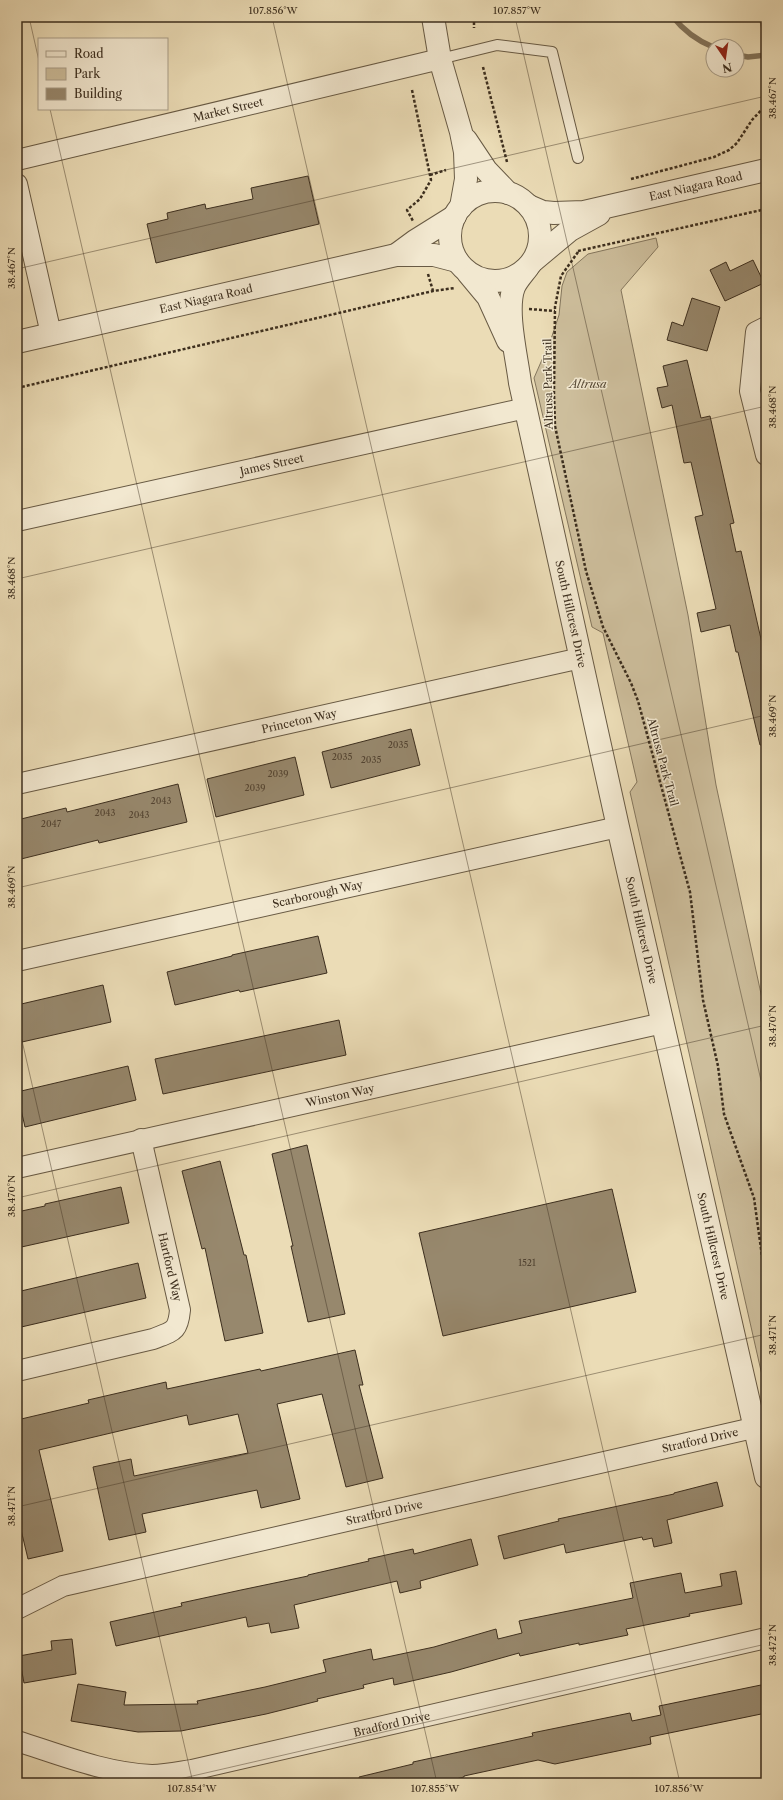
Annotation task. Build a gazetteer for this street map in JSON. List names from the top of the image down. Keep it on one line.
{"streets":{"street":["Market Street","East Niagara Road","James Street","South Hillcrest Drive","Princeton Way","Scarborough Way","Winston Way","Hartford Way","Stratford Drive","Bradford Drive"],"path":["Altrusa Park Trail"]},"crossings":[["East Niagara Road","South Hillcrest Drive"],["James Street","South Hillcrest Drive"],["South Hillcrest Drive","Princeton Way"],["South Hillcrest Drive","Scarborough Way"],["South Hillcrest Drive","Winston Way"],["South Hillcrest Drive","Stratford Drive"],["Winston Way","Hartford Way"]],"parks":["Altrusa"],"house_numbers":["2035","2035","2035","2039","2039","2043","2043","2043","2047","1521"],"legend":["Road","Park","Building"],"north":"bottom","coordinates":["107.856°W","107.857°W","38.467°N","38.468°N","38.469°N","38.470°N","38.471°N","38.472°N","107.854°W","107.855°W"]}
